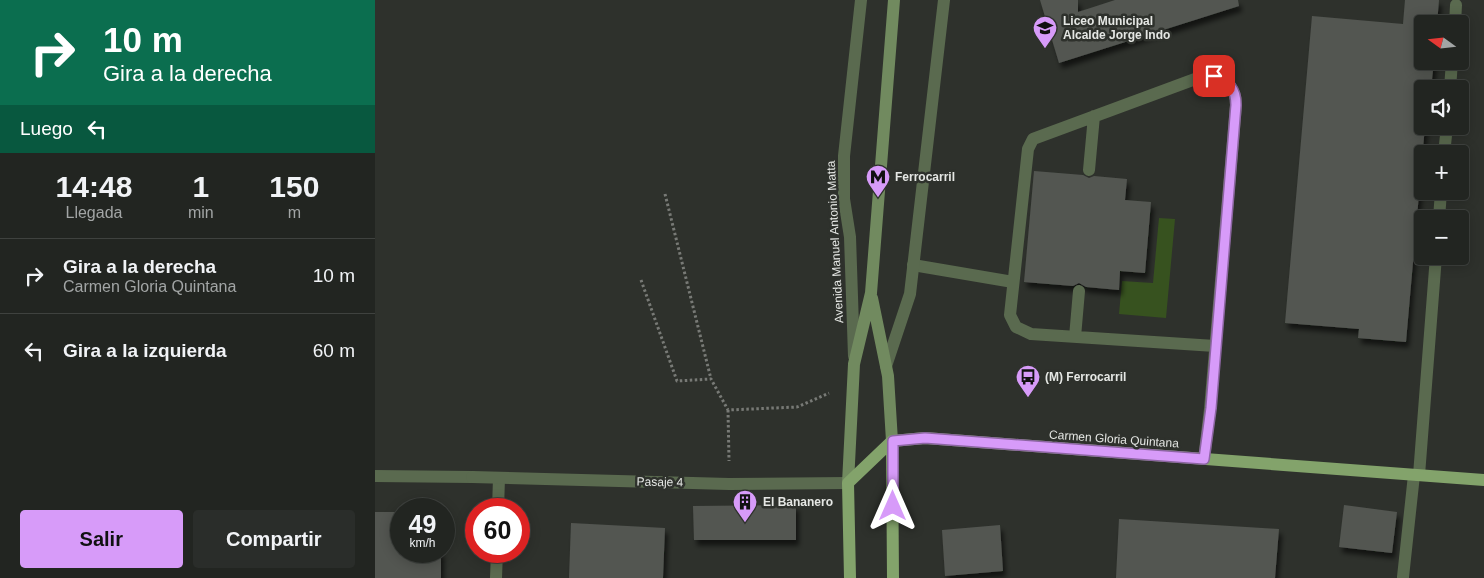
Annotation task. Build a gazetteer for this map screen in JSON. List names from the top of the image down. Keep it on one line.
{"streets":{"main road":["Avenida Manuel Antonio Matta","Carmen Gloria Quintana"],"street":["Pasaje 4"]},"crossings":[["Avenida Manuel Antonio Matta","Carmen Gloria Quintana"],["Avenida Manuel Antonio Matta","Pasaje 4"]],"places":{"school or university":["Liceo Municipal Alcalde Jorge Indo"],"metro station":["Ferrocarril"],"bus stop":["(M) Ferrocarril"],"building":["El Bananero"]},"north":"left","page":{"turn":["10 m","Gira a la derecha"],"map_buttons":["+","−"],"then":"Luego","eta":["14:48","Llegada","1","min","150","m"],"list":[{"name":"Gira a la derecha","note":"Carmen Gloria Quintana","value":"10 m"},{"name":"Gira a la izquierda","value":"60 m"}],"speed":"49 km/h","limit":"60","buttons":["Salir","Compartir"]}}
